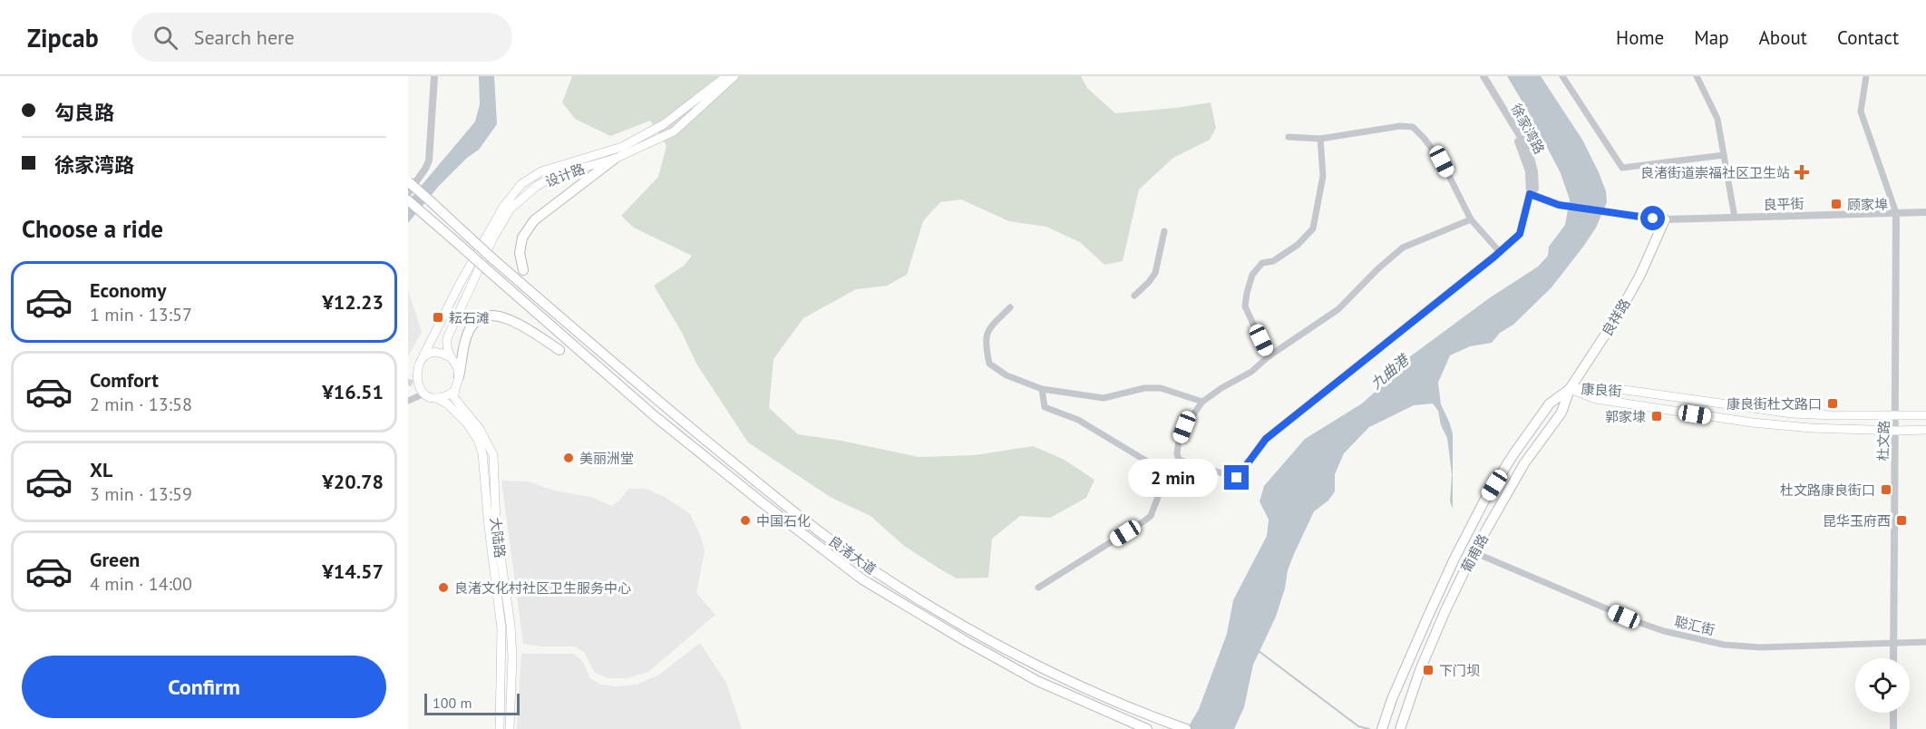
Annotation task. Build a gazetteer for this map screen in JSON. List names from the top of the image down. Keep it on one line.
{"streets":{"main road":["设计路","良祥路","康良街","大陆路","葡甫路","良渚大道"],"street":["徐家湾路","良平街","杜文路","聪汇街"]},"crossings":[["设计路","大陆路"],["良平街","良祥路"],["良平街","杜文路"],["良祥路","康良街"],["良祥路","葡甫路"],["康良街","杜文路"],["康良街","葡甫路"],["杜文路","聪汇街"],["葡甫路","聪汇街"]],"water":["九曲港"],"places":{"health":["良渚街道崇福社区卫生站"],"transit":["顾家埠","耘石滩","康良街杜文路口","郭家埭","杜文路康良街口","昆华玉府西","下门坝"],"other":["美丽洲堂","中国石化","良渚文化村社区卫生服务中心"]},"scale_bar":"100 m","page":{"header":"Zipcab","search":"Search here","nav":["Home","Map","About","Contact"],"banner":["勾良路","徐家湾路"],"heading":"Choose a ride","list":[{"name":"Economy","note":"1 min · 13:57","value":"¥12.23"},{"name":"Comfort","note":"2 min · 13:58","value":"¥16.51"},{"name":"XL","note":"3 min · 13:59","value":"¥20.78"},{"name":"Green","note":"4 min · 14:00","value":"¥14.57"}],"bubble":"2 min","buttons":"Confirm","scale":"100 m"}}
